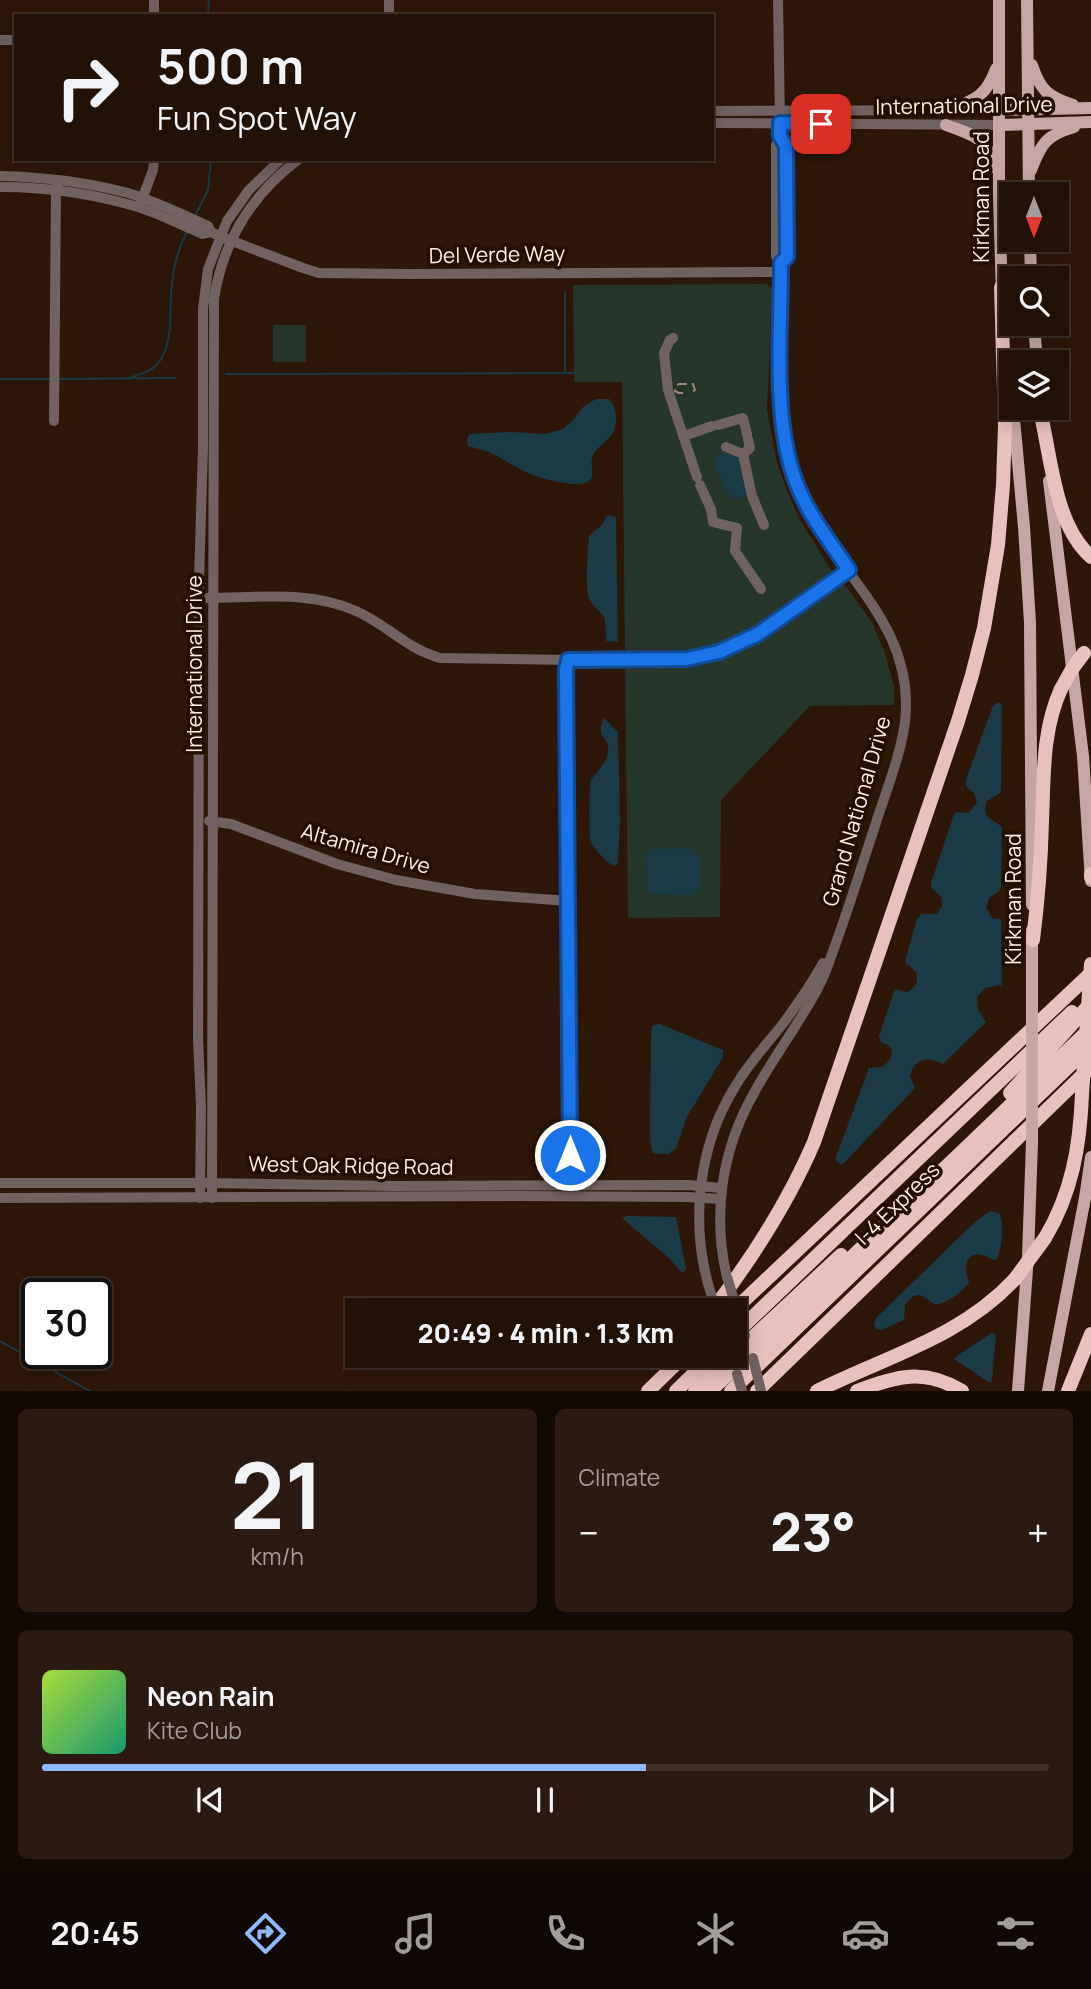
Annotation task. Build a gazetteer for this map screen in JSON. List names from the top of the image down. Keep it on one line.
{"streets":{"highway":["I-4 Express"],"main road":["International Drive","Kirkman Road"],"street":["Del Verde Way","Grand National Drive","Altamira Drive","West Oak Ridge Road"]},"crossings":[["International Drive","Kirkman Road"],["International Drive","Del Verde Way"],["International Drive","Grand National Drive"],["International Drive","Altamira Drive"],["International Drive","West Oak Ridge Road"],["Del Verde Way","Grand National Drive"],["Grand National Drive","West Oak Ridge Road"]],"north":"bottom","page":{"turn":["500 m","Fun Spot Way"],"limit":"30","trip":"20:49 · 4 min · 1.3 km","tile":[["21","km/h"],"Climate"],"heat":["−","23°","+"],"song":["Neon Rain","Kite Club"],"tabs":"20:45"}}
